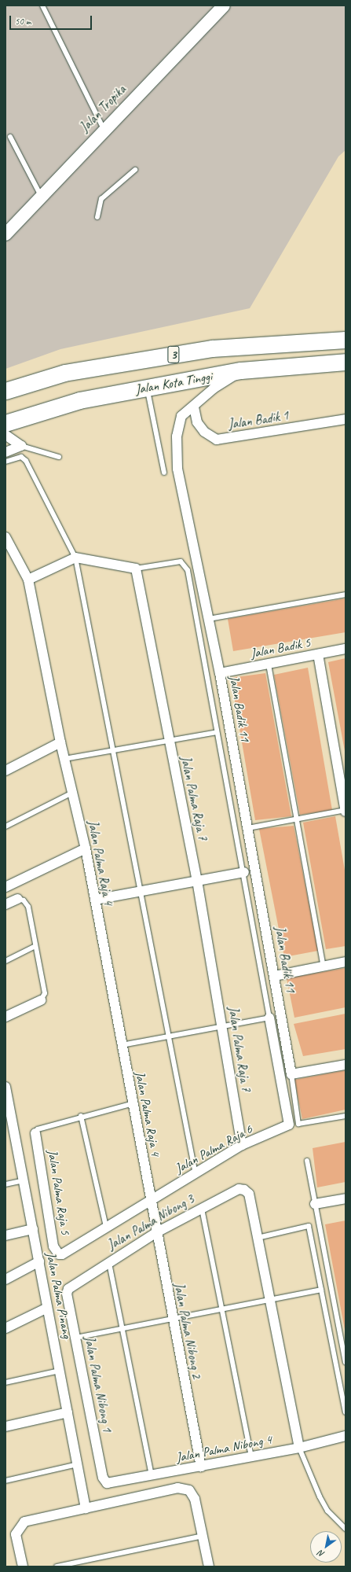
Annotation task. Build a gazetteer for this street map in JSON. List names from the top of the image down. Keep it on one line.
{"streets":{"highway":["3","Jalan Kota Tinggi"],"street":["Jalan Tropika","Jalan Badik 1","Jalan Badik 5","Jalan Badik 11","Jalan Palma Raja 7","Jalan Palma Raja 4","Jalan Palma Raja 6","Jalan Palma Raja 5","Jalan Palma Nibong 3","Jalan Palma Pinang","Jalan Palma Nibong 2","Jalan Palma Nibong 1","Jalan Palma Nibong 4"]},"crossings":[["Jalan Kota Tinggi","Jalan Badik 11"],["Jalan Badik 1","Jalan Badik 11"],["Jalan Badik 5","Jalan Badik 11"],["Jalan Palma Raja 7","Jalan Palma Raja 6"],["Jalan Palma Raja 4","Jalan Palma Raja 6"],["Jalan Palma Raja 4","Jalan Palma Nibong 2"],["Jalan Palma Raja 6","Jalan Palma Raja 5"],["Jalan Palma Raja 6","Jalan Palma Nibong 2"],["Jalan Palma Nibong 3","Jalan Palma Nibong 2"],["Jalan Palma Nibong 3","Jalan Palma Nibong 1"],["Jalan Palma Nibong 2","Jalan Palma Nibong 4"],["Jalan Palma Nibong 1","Jalan Palma Nibong 4"]],"scale_bar":"50 m","north":"bottom left"}
